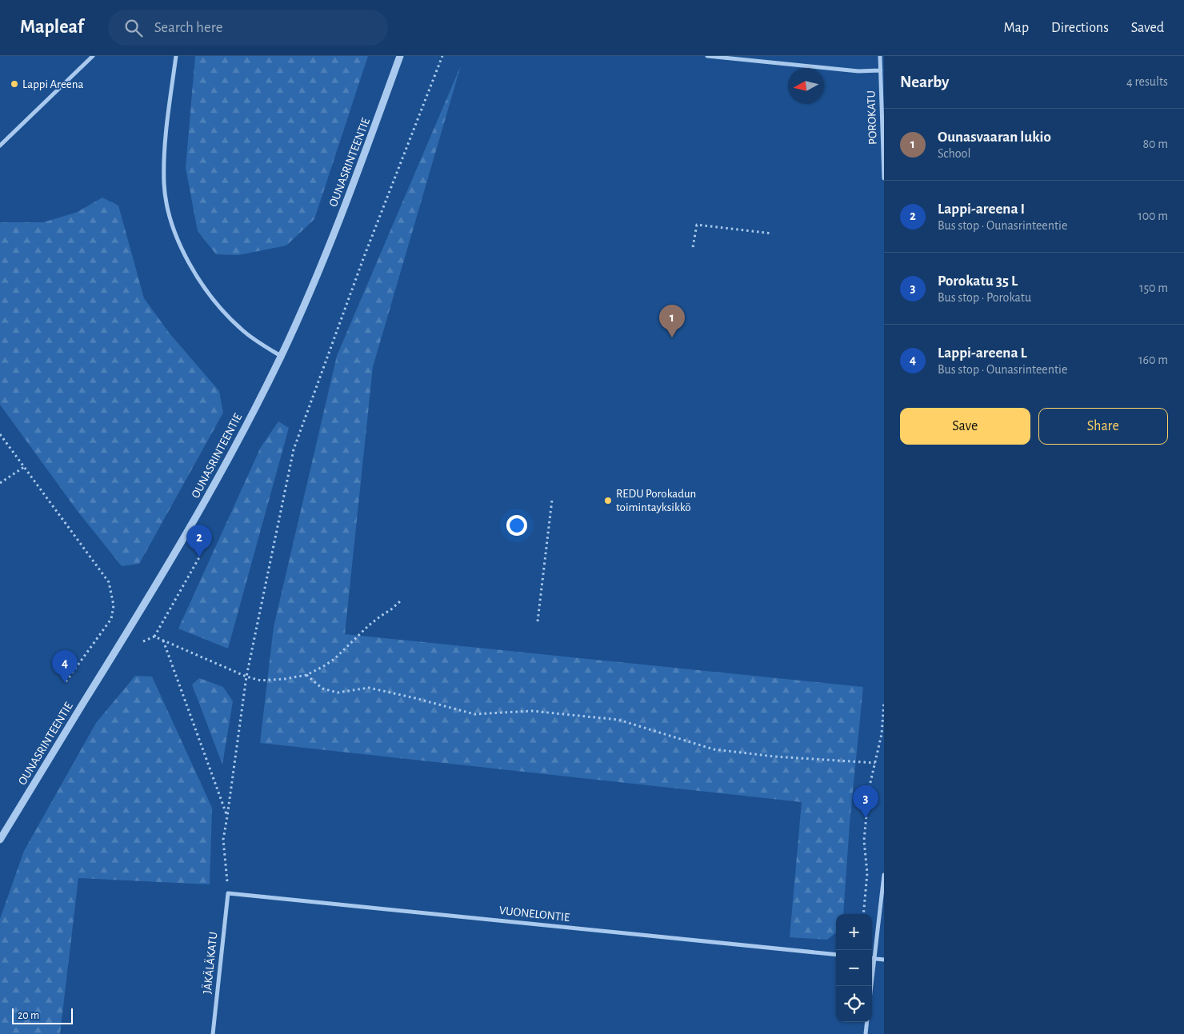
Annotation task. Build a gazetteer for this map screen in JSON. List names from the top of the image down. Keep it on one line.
{"streets":{"street":["POROKATU","OUNASRINTEENTIE","VUONELONTIE","JÄKÄLÄKATU"]},"crossings":[["VUONELONTIE","JÄKÄLÄKATU"]],"places":["Lappi Areena","REDU Porokadun toimintayksikkö"],"scale_bar":"20 m","north":"left","page":{"header":"Mapleaf","search":"Search here","nav":["Map","Directions","Saved"],"heading":["Nearby","4 results"],"list":[{"mark":"1","name":"Ounasvaaran lukio","note":"School","value":"80 m"},{"mark":"2","name":"Lappi-areena I","note":"Bus stop · Ounasrinteentie","value":"100 m"},{"mark":"3","name":"Porokatu 35 L","note":"Bus stop · Porokatu","value":"150 m"},{"mark":"4","name":"Lappi-areena L","note":"Bus stop · Ounasrinteentie","value":"160 m"}],"pins":["1","2","4","3"],"buttons":["Save","Share"],"map_buttons":["+","−"],"scale":"20 m"}}
